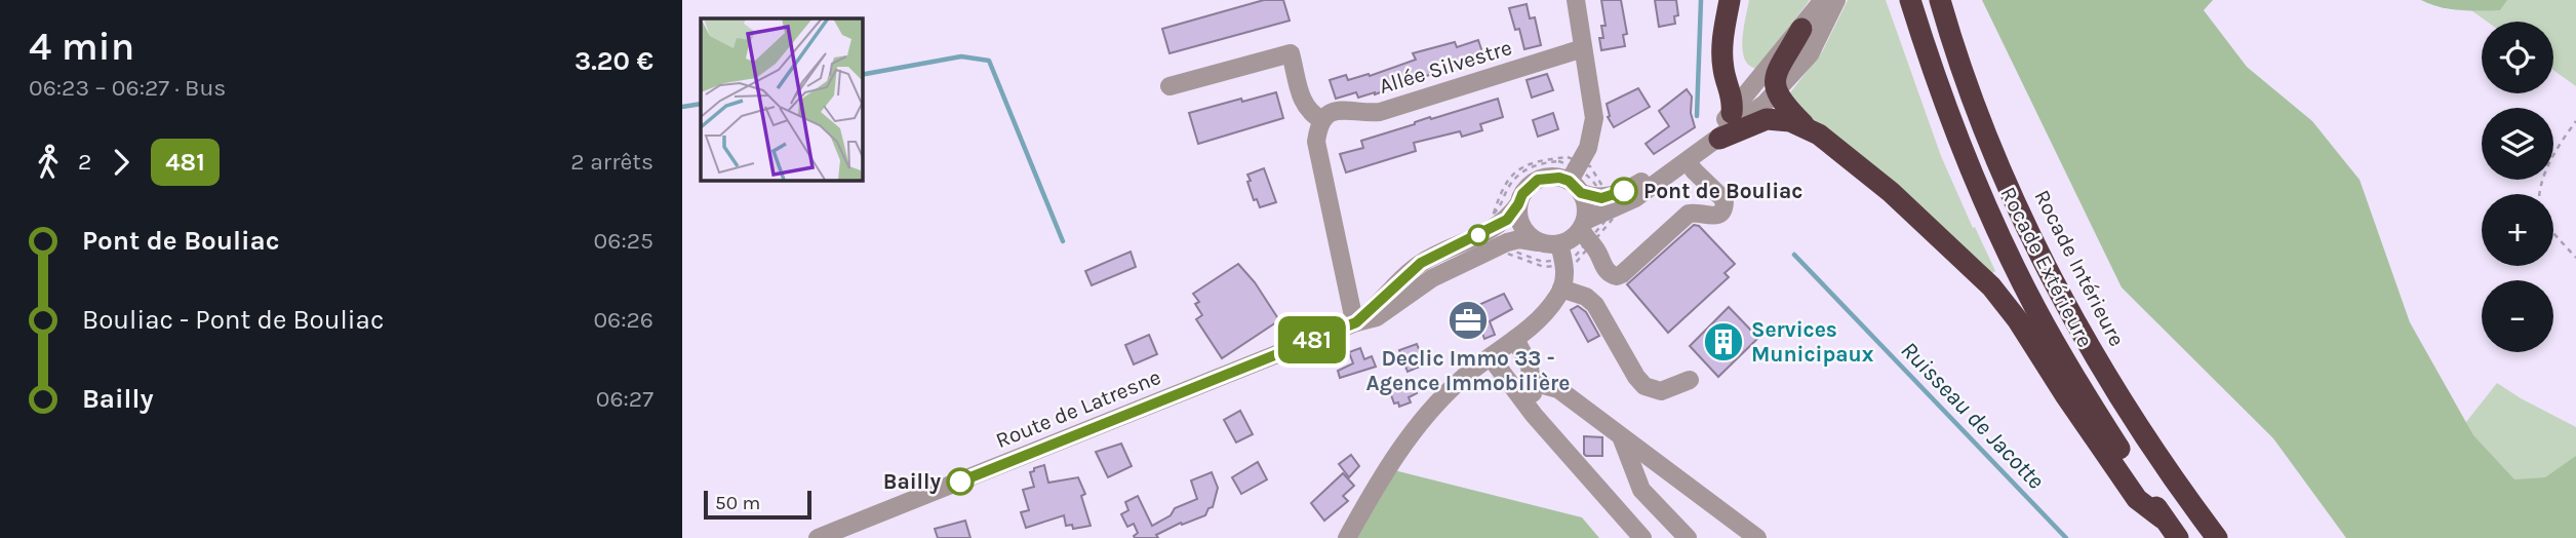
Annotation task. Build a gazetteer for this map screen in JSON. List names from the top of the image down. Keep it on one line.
{"streets":{"highway":["Rocade Extérieure","Rocade Intérieure"],"street":["Allée Silvestre","Route de Latresne"]},"water":["Ruisseau de Jacotte"],"places":{"other":["Pont de Bouliac","Bailly"],"office":["Declic Immo 33 - Agence Immobilière"],"building":["Services Municipaux"]},"lines":["bus line 481"],"scale_bar":"50 m","page":{"heading":["4 min","06:23 – 06:27 · Bus","3.20 €"],"on_map":"481","map_buttons":["+","−"],"legs":["2","481","2 arrêts"],"list":[{"name":"Pont de Bouliac","value":"06:25"},{"name":"Bouliac - Pont de Bouliac","value":"06:26"},{"name":"Bailly","value":"06:27"}],"scale":"50 m"}}
